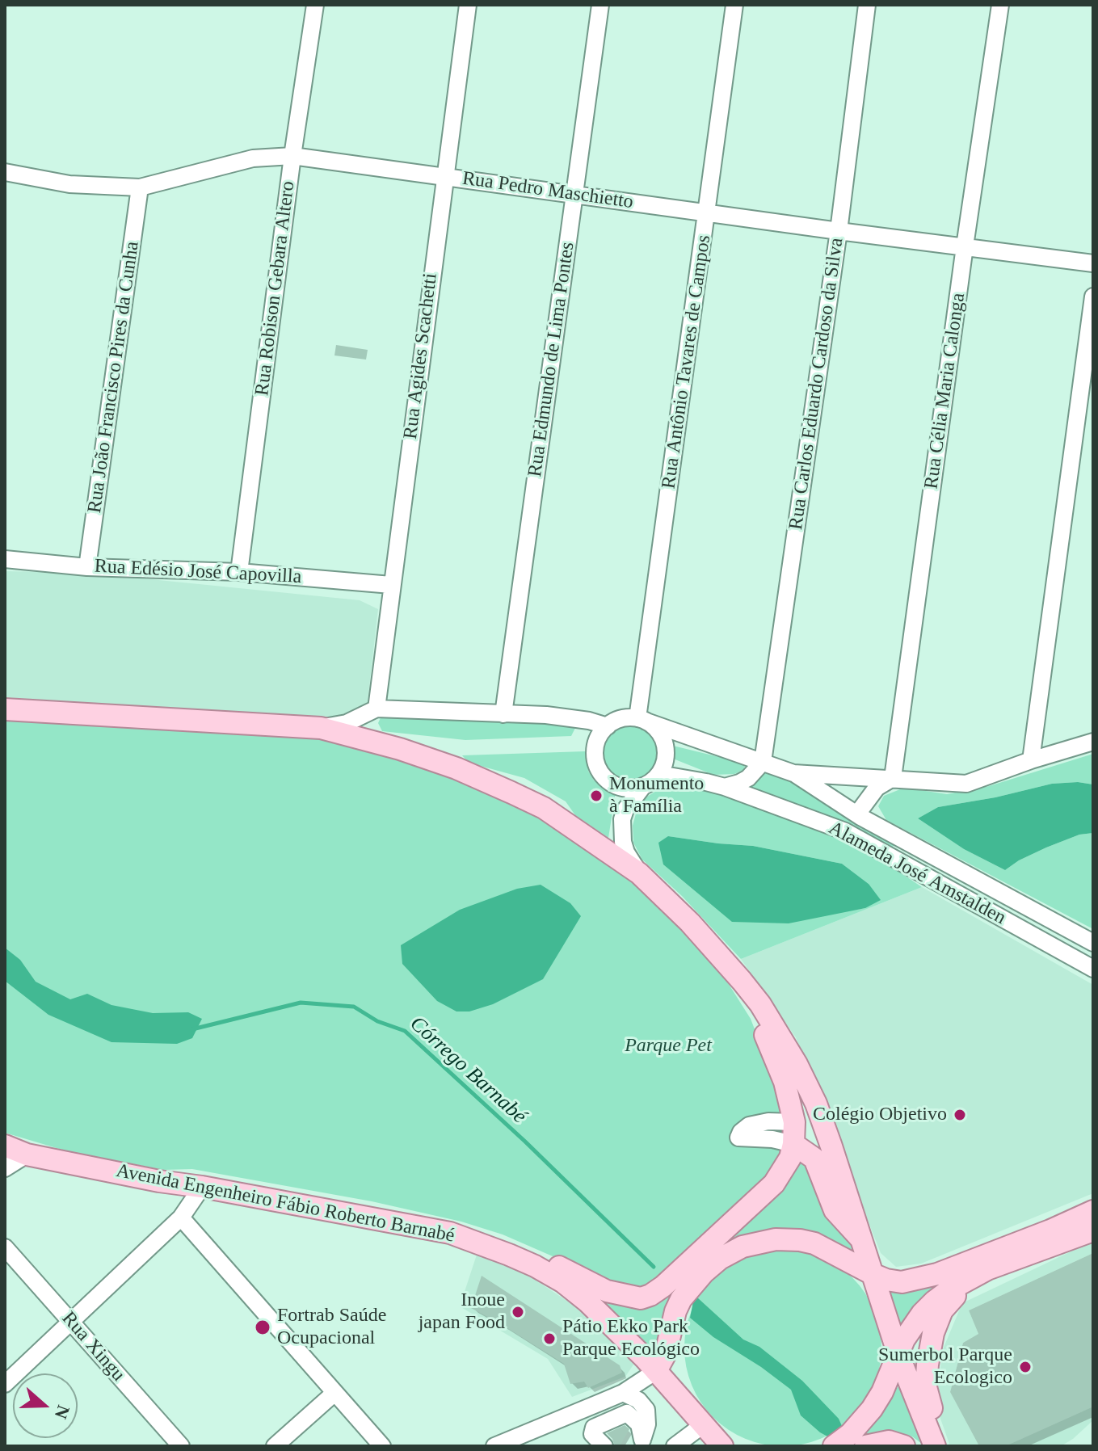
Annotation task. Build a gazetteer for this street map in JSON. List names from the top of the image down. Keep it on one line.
{"streets":{"main road":["Avenida Engenheiro Fábio Roberto Barnabé"],"street":["Rua Pedro Maschietto","Rua Robison Gebara Altero","Rua Agides Scachetti","Rua Edmundo de Lima Pontes","Rua Antônio Tavares de Campos","Rua João Francisco Pires da Cunha","Rua Carlos Eduardo Cardoso da Silva","Rua Célia Maria Calonga","Rua Edésio José Capovilla","Alameda José Amstalden","Rua Xingu"]},"crossings":[["Rua Pedro Maschietto","Rua Robison Gebara Altero"],["Rua Pedro Maschietto","Rua Agides Scachetti"],["Rua Pedro Maschietto","Rua Edmundo de Lima Pontes"],["Rua Pedro Maschietto","Rua Antônio Tavares de Campos"],["Rua Pedro Maschietto","Rua João Francisco Pires da Cunha"],["Rua Pedro Maschietto","Rua Carlos Eduardo Cardoso da Silva"],["Rua Pedro Maschietto","Rua Célia Maria Calonga"],["Rua Robison Gebara Altero","Rua Edésio José Capovilla"],["Rua Agides Scachetti","Rua Edésio José Capovilla"],["Rua Antônio Tavares de Campos","Alameda José Amstalden"],["Rua João Francisco Pires da Cunha","Rua Edésio José Capovilla"]],"water":["Córrego Barnabé"],"parks":["Parque Pet"],"places":["Monumento à Família","Colégio Objetivo","Inoue japan Food","Fortrab Saúde Ocupacional","Pátio Ekko Park Parque Ecológico","Sumerbol Parque Ecologico"],"north":"right"}
